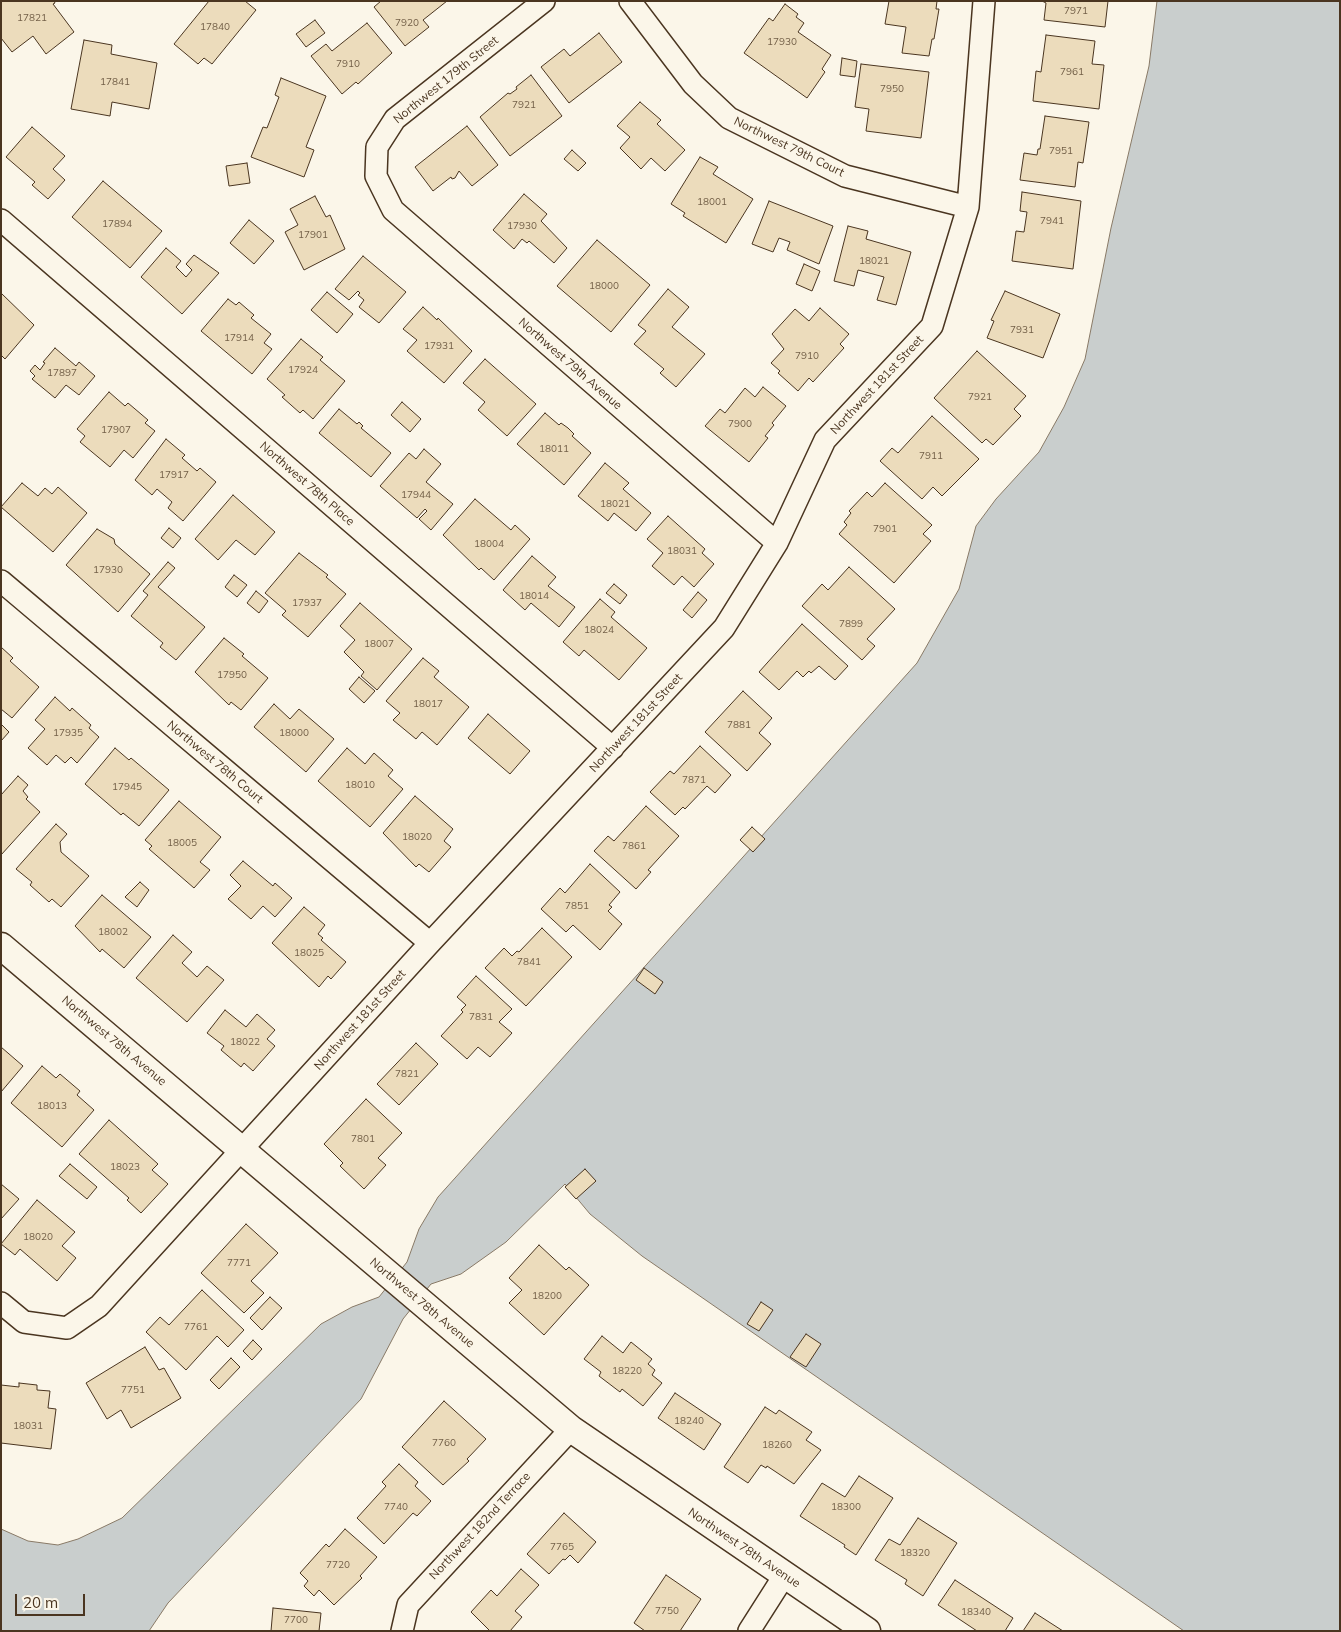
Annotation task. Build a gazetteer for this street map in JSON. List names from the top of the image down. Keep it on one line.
{"streets":{"street":["Northwest 179th Street","Northwest 79th Court","Northwest 79th Avenue","Northwest 181st Street","Northwest 78th Place","Northwest 78th Court","Northwest 78th Avenue","Northwest 182nd Terrace"]},"crossings":[["Northwest 179th Street","Northwest 79th Avenue"],["Northwest 79th Court","Northwest 181st Street"],["Northwest 79th Avenue","Northwest 181st Street"],["Northwest 181st Street","Northwest 78th Place"],["Northwest 181st Street","Northwest 78th Court"],["Northwest 181st Street","Northwest 78th Avenue"],["Northwest 78th Avenue","Northwest 182nd Terrace"]],"house_numbers":["7971","17821","7920","17840","17930","7910","7961","17841","7950","7921","7951","18001","7941","17894","17930","17901","18021","18000","7931","17914","17931","7910","17924","17897","7921","7900","17907","18011","7911","17917","17944","18021","7901","18004","18031","17930","18014","17937","7899","18024","18007","17950","18017","7881","17935","18000","7871","18010","17945","18020","18005","7861","7851","18002","18025","7841","7831","18022","7821","18013","7801","18023","18020","7771","18200","7761","18220","7751","18240","18031","7760","18260","7740","18300","7765","18320","7720","7750","18340","7700"],"scale_bar":"20 m"}
